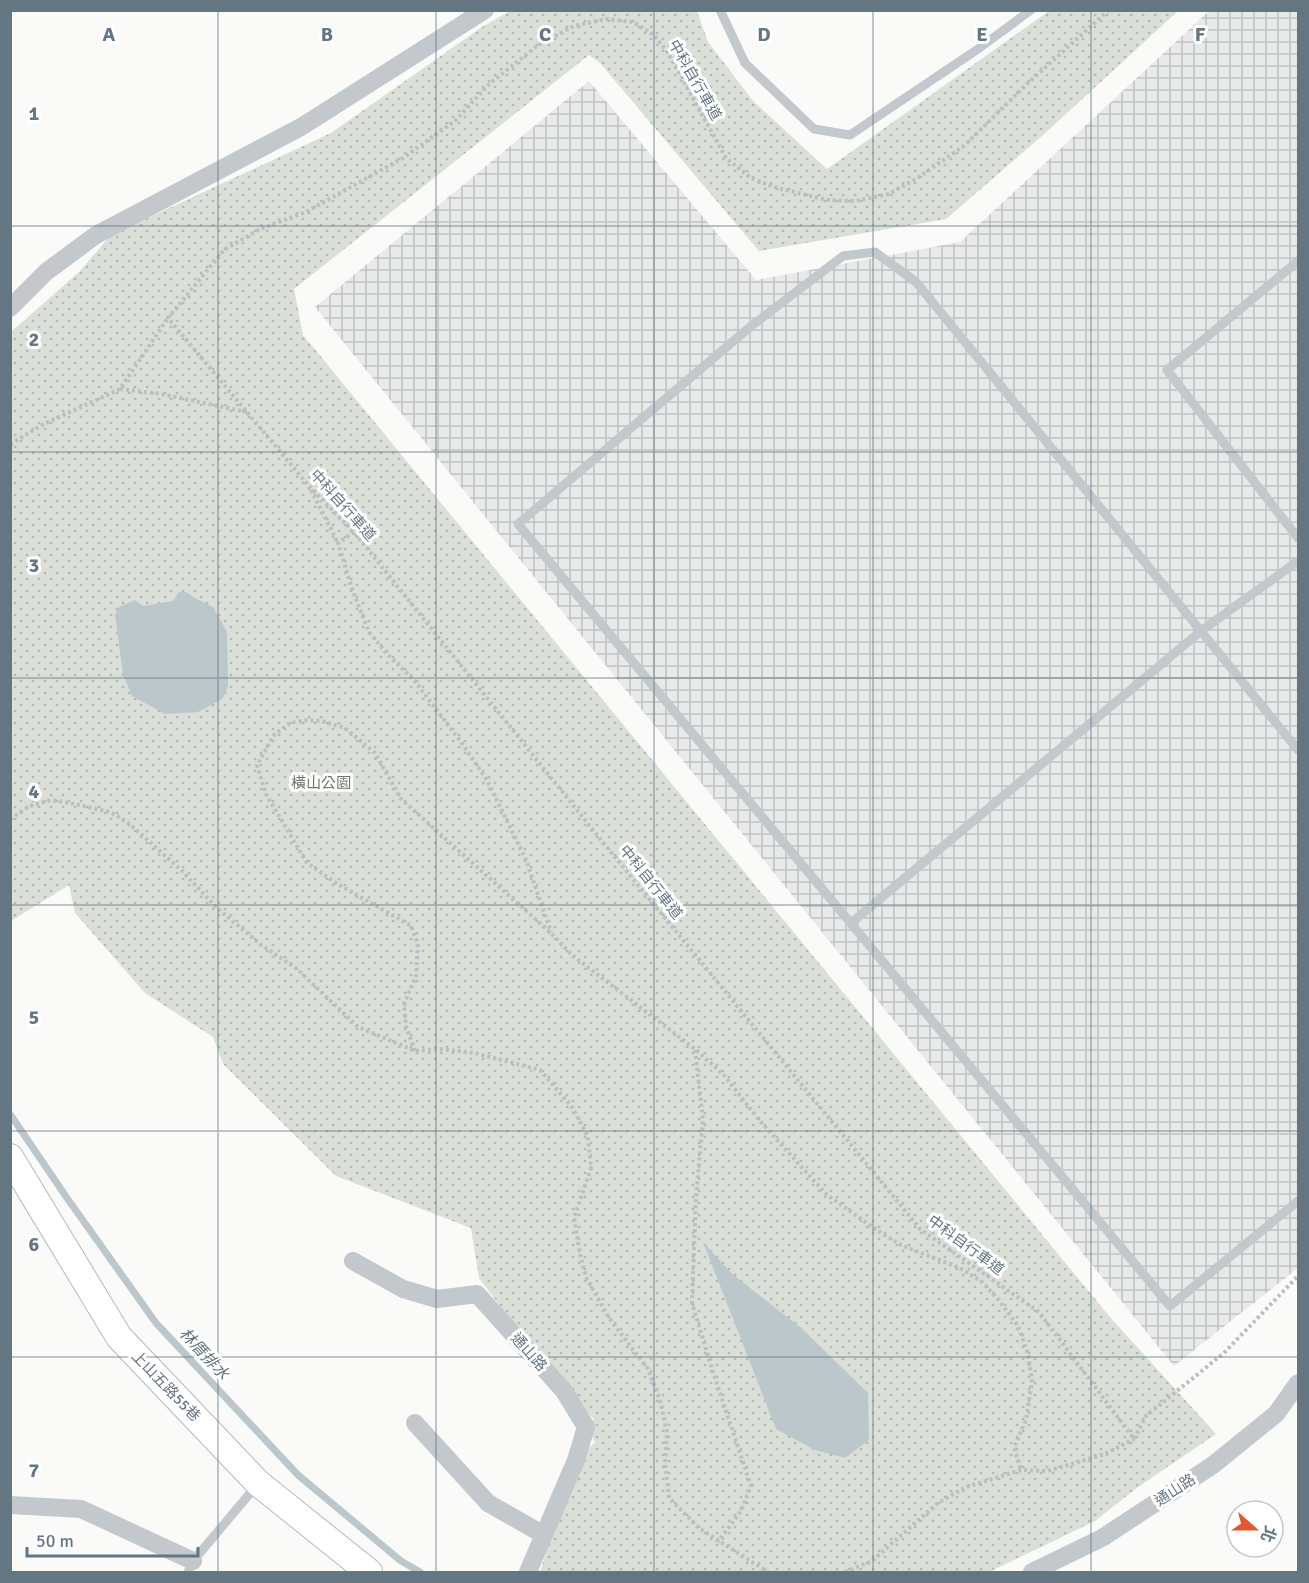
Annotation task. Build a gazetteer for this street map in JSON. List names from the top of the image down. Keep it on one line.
{"streets":{"street":["通山路","上山五路55巷"],"path":["中科自行車道"]},"water":["林厝排水"],"parks":["橫山公園"],"scale_bar":"50 m","north":"right","grid":{"columns":["A","B","C","D","E","F"],"rows":["1","2","3","4","5","6","7"]}}
